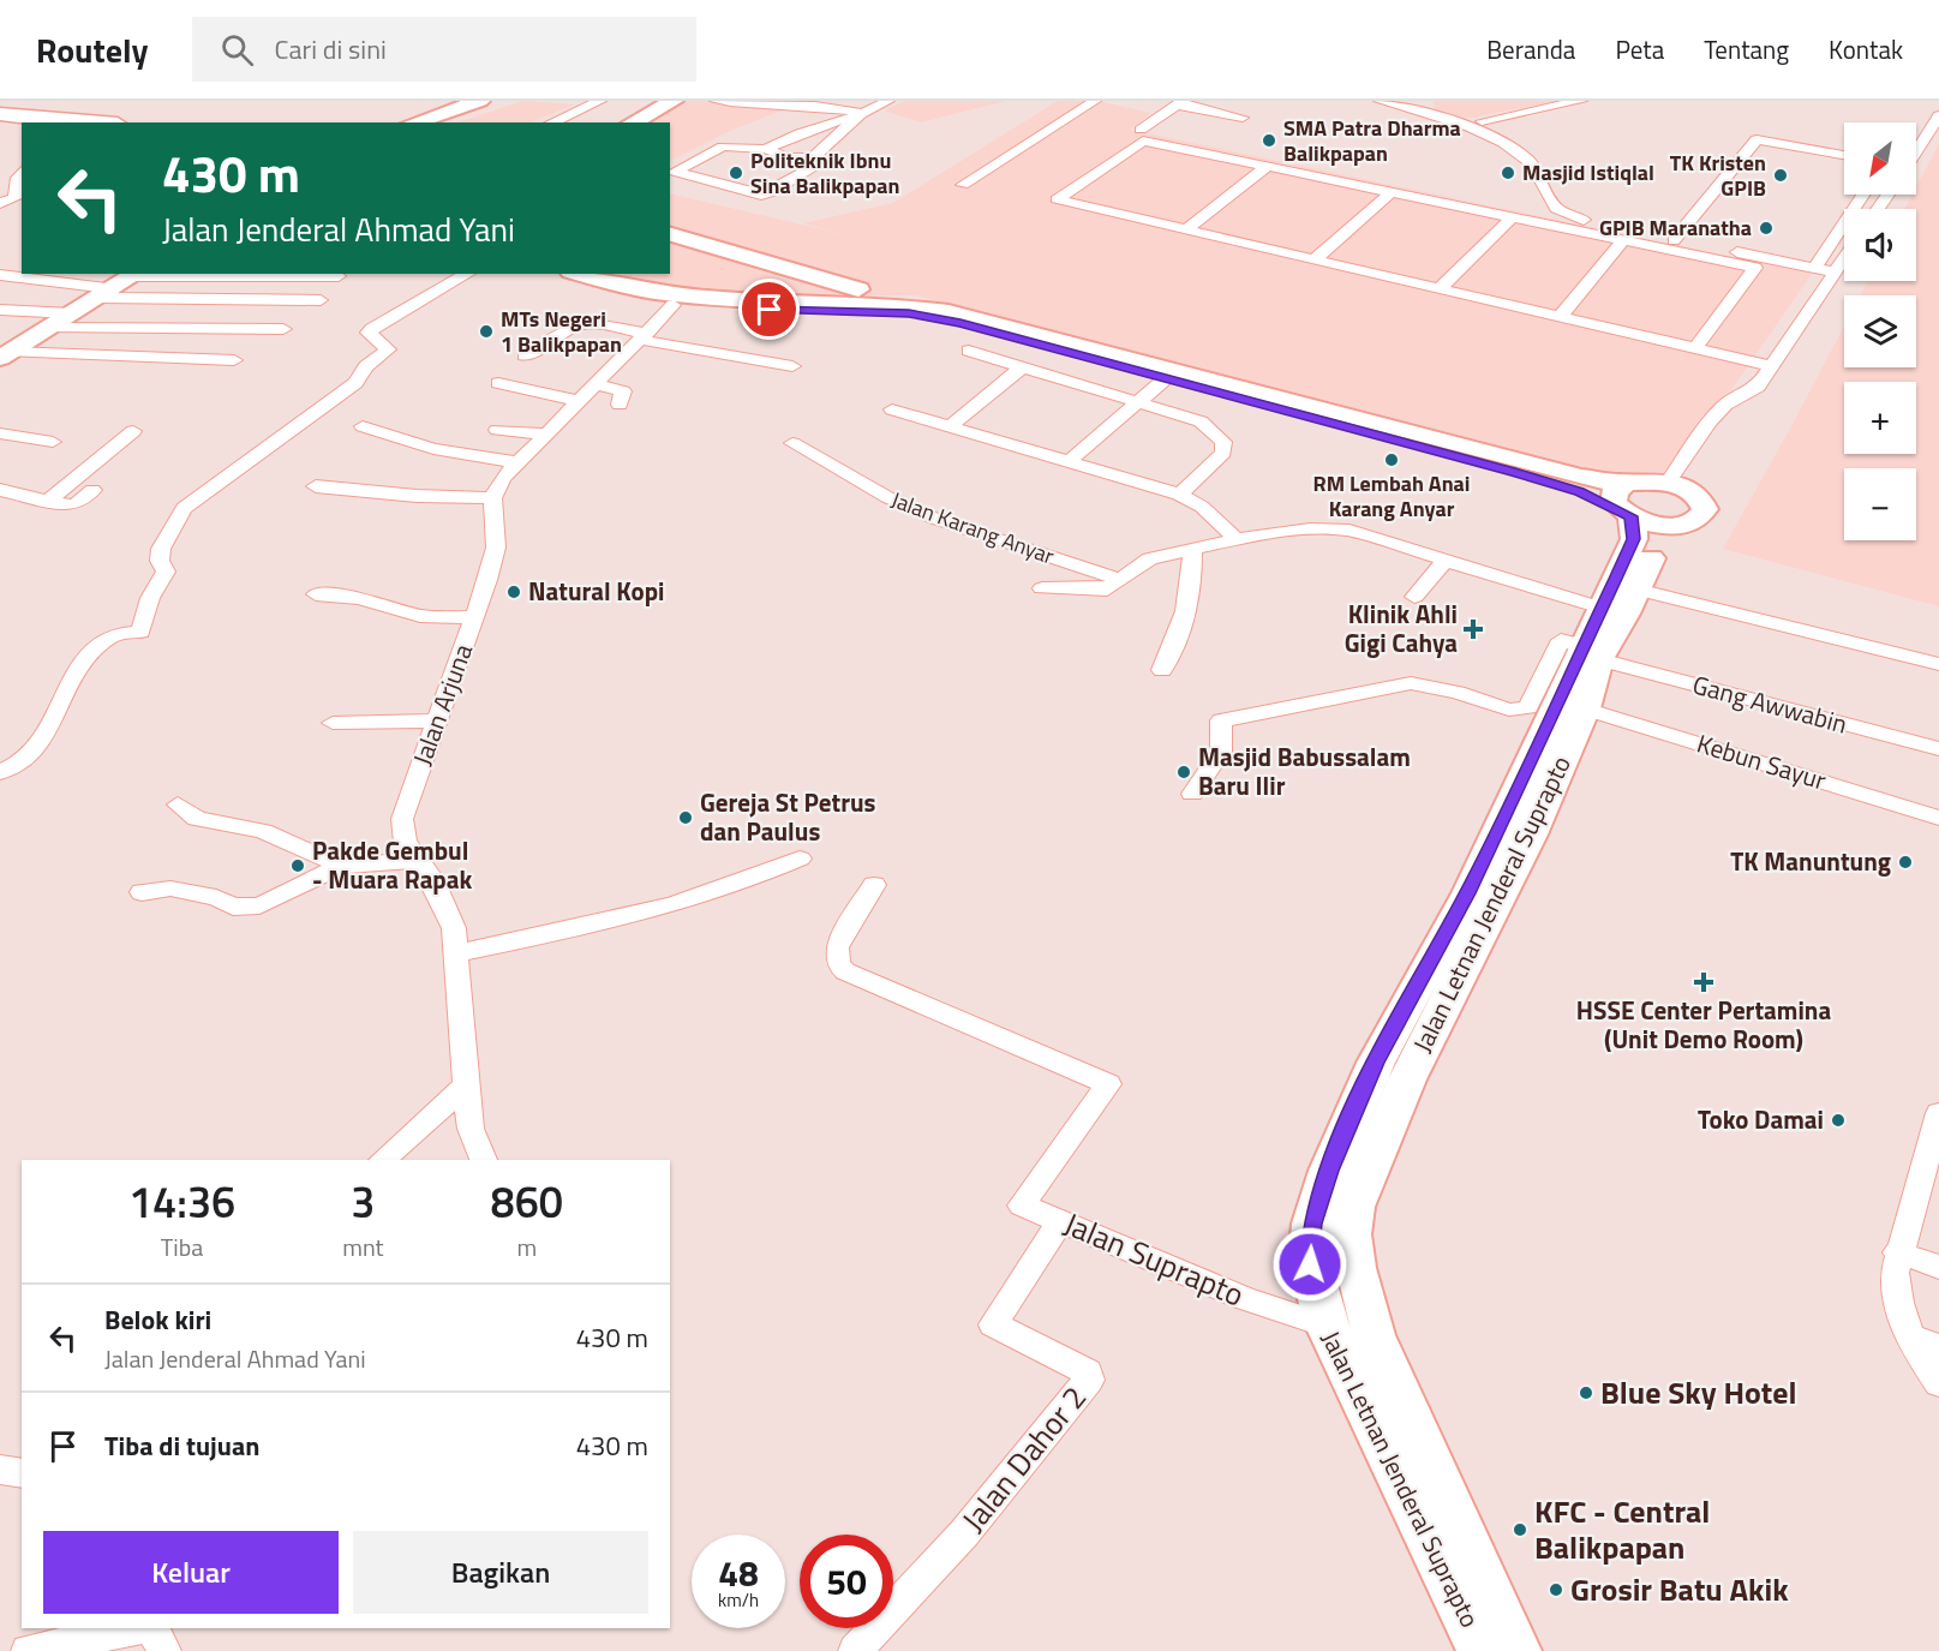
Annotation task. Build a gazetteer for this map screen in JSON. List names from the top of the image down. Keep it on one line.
{"streets":{"main road":["Jalan Letnan Jenderal Suprapto"],"street":["Jalan Karang Anyar","Jalan Arjuna","Gang Awwabin","Kebun Sayur","Jalan Suprapto","Jalan Dahor 2"]},"crossings":[["Gang Awwabin","Jalan Letnan Jenderal Suprapto"],["Kebun Sayur","Jalan Letnan Jenderal Suprapto"],["Jalan Letnan Jenderal Suprapto","Jalan Suprapto"],["Jalan Suprapto","Jalan Dahor 2"]],"places":{"other":["SMA Patra Dharma Balikpapan","Politeknik Ibnu Sina Balikpapan","Masjid Istiqlal","TK Kristen GPIB","GPIB Maranatha","MTs Negeri 1 Balikpapan","RM Lembah Anai Karang Anyar","Natural Kopi","Masjid Babussalam Baru Ilir","Gereja St Petrus dan Paulus","TK Manuntung","Pakde Gembul - Muara Rapak","Toko Damai","Blue Sky Hotel","KFC - Central Balikpapan","Grosir Batu Akik"],"health":["Klinik Ahli Gigi Cahya","HSSE Center Pertamina (Unit Demo Room)"]},"north":"bottom left","page":{"header":"Routely","search":"Cari di sini","nav":["Beranda","Peta","Tentang","Kontak"],"map_buttons":["+","−"],"turn":["430 m","Jalan Jenderal Ahmad Yani"],"eta":["14:36","Tiba","3","mnt","860","m"],"list":[{"name":"Belok kiri","note":"Jalan Jenderal Ahmad Yani","value":"430 m"},{"name":"Tiba di tujuan","value":"430 m"}],"buttons":["Keluar","Bagikan"],"speed":"48 km/h","limit":"50"}}
